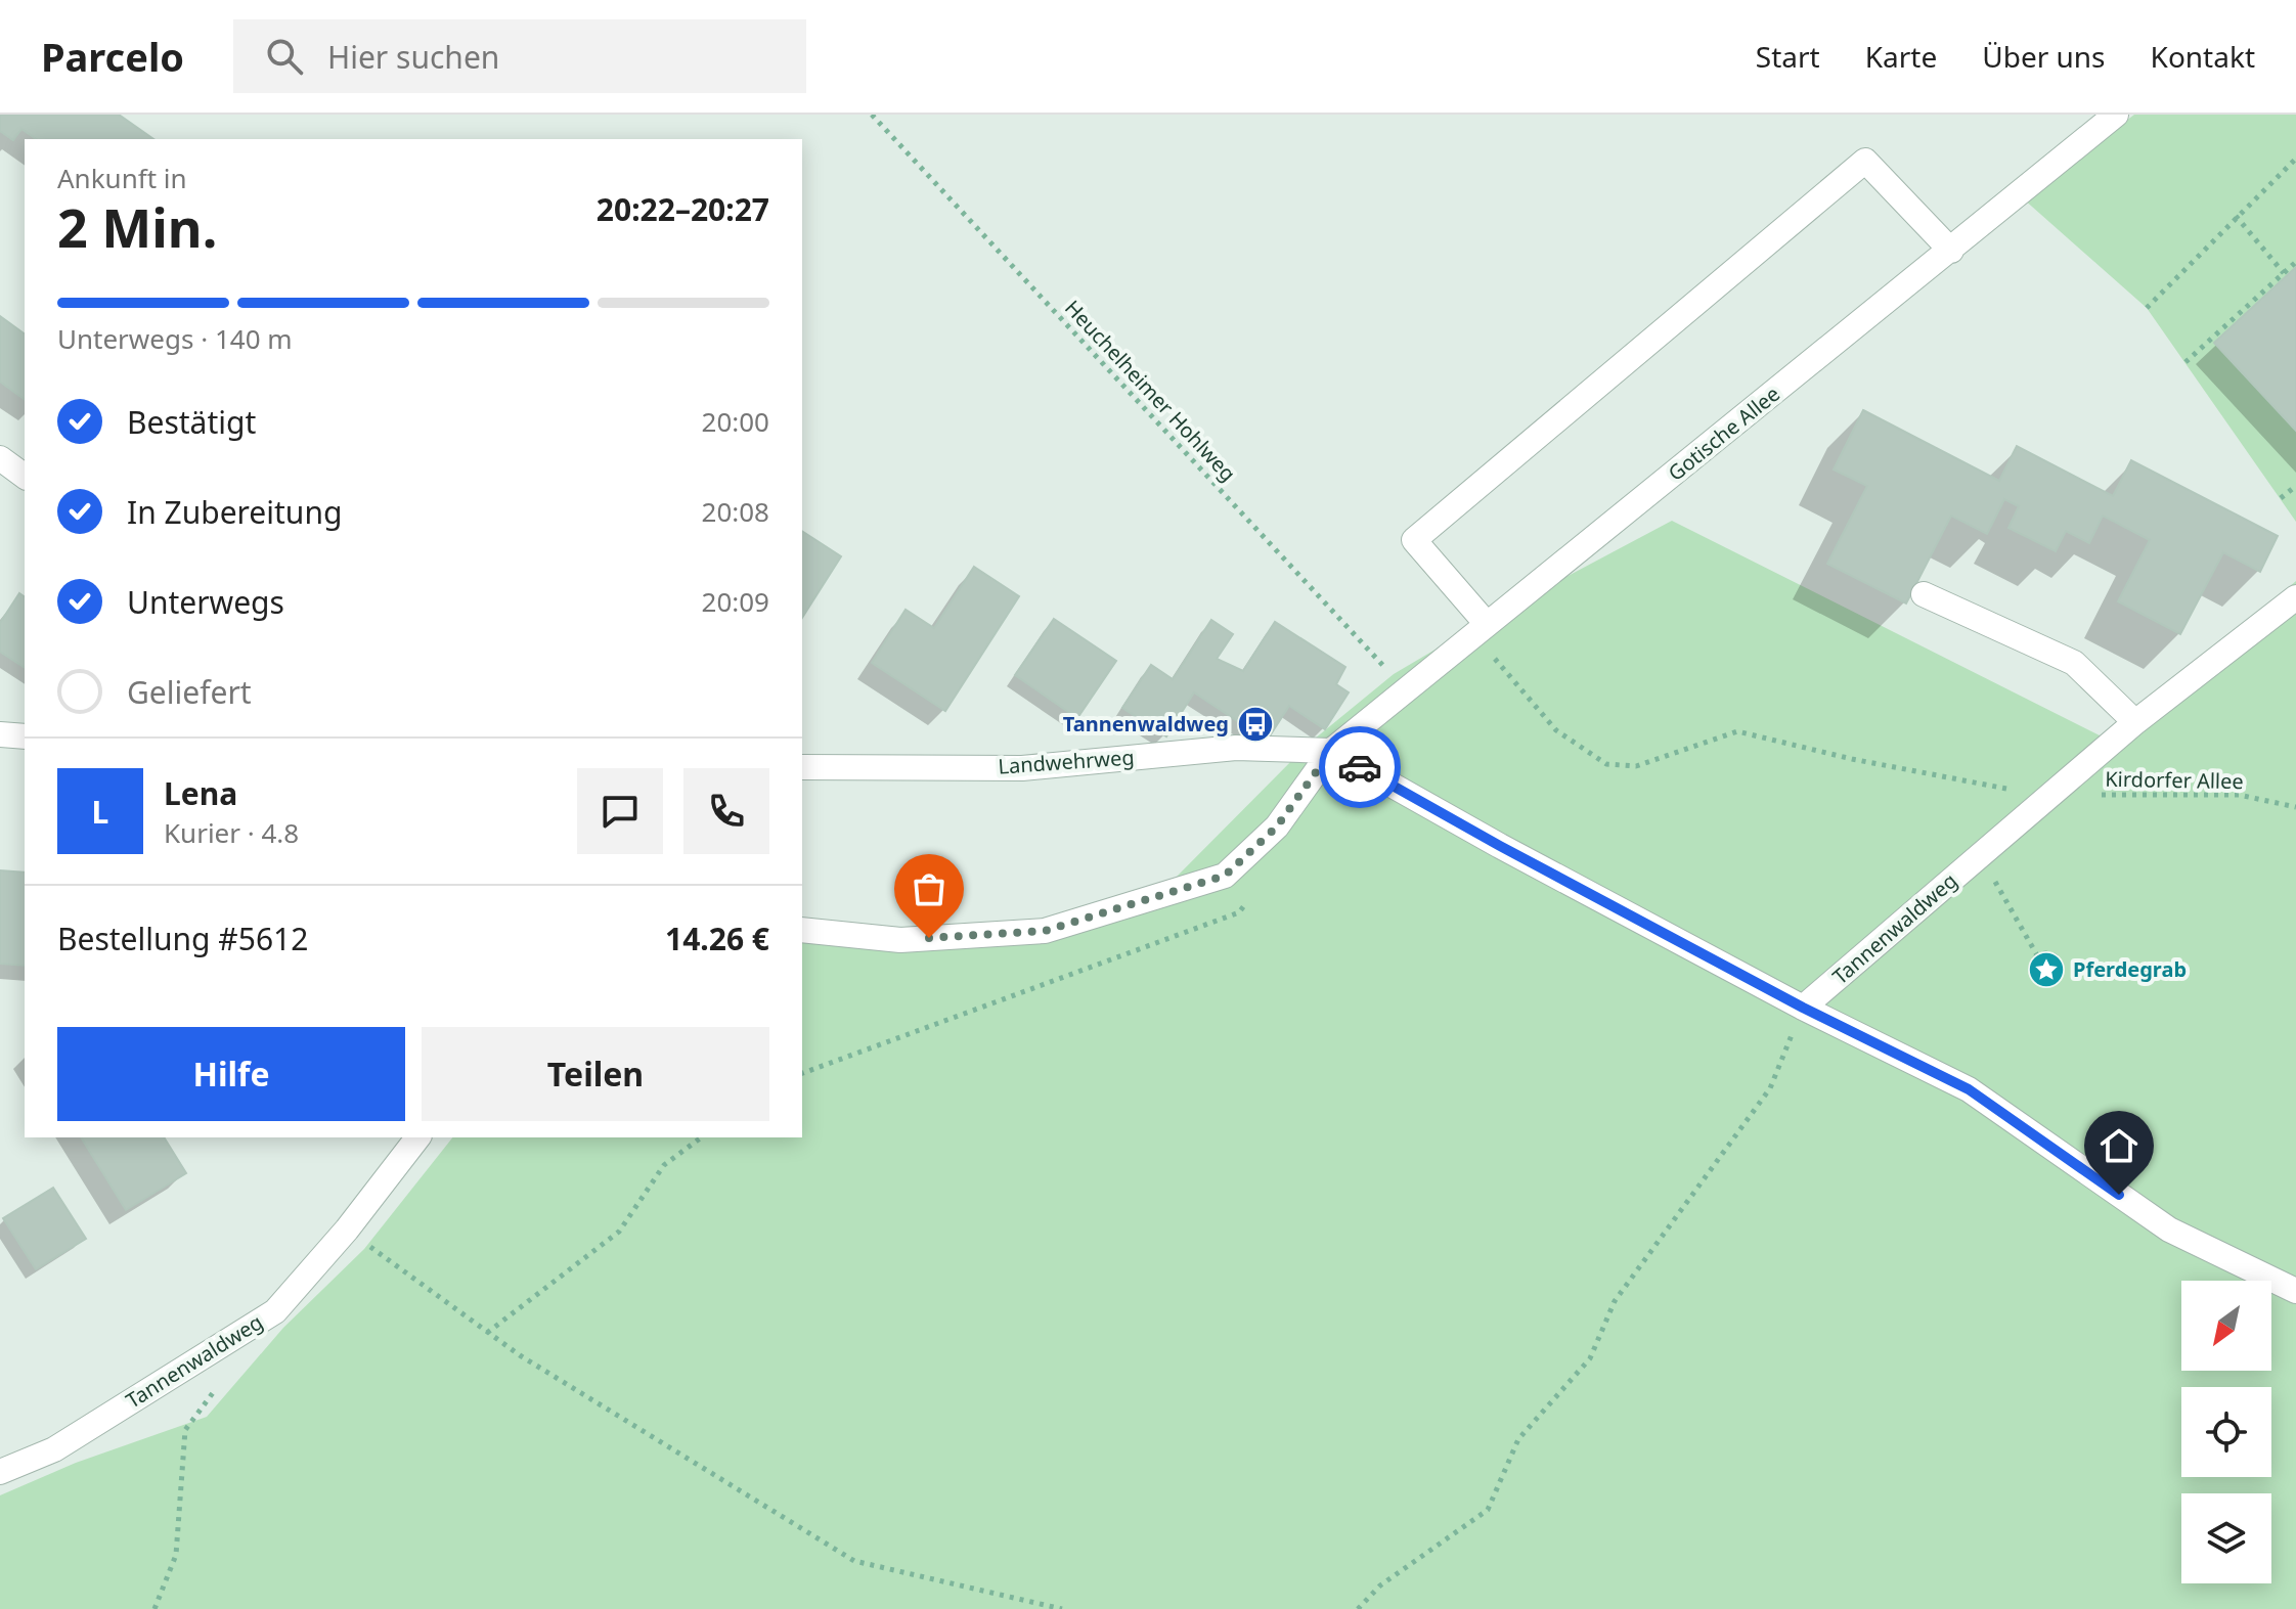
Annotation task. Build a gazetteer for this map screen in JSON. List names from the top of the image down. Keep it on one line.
{"streets":{"street":["Gotische Allee","Landwehrweg","Tannenwaldweg"],"path":["Heuchelheimer Hohlweg","Kirdorfer Allee"]},"crossings":[["Heuchelheimer Hohlweg","Gotische Allee"],["Gotische Allee","Landwehrweg"],["Gotische Allee","Kirdorfer Allee"],["Kirdorfer Allee","Tannenwaldweg"]],"places":{"bus stop":["Tannenwaldweg"],"place":["Pferdegrab"]},"north":"bottom left","page":{"header":"Parcelo","search":"Hier suchen","nav":["Start","Karte","Über uns","Kontakt"],"heading":["2 Min.","Ankunft in","20:22–20:27"],"panel":["Lena","Kurier · 4.8","Bestellung #5612","14.26 €"],"bar":"Unterwegs · 140 m","list":[["Bestätigt","20:00"],["In Zubereitung","20:08"],["Unterwegs","20:09"],"Geliefert"],"round":"L","buttons":["Hilfe","Teilen"]}}
